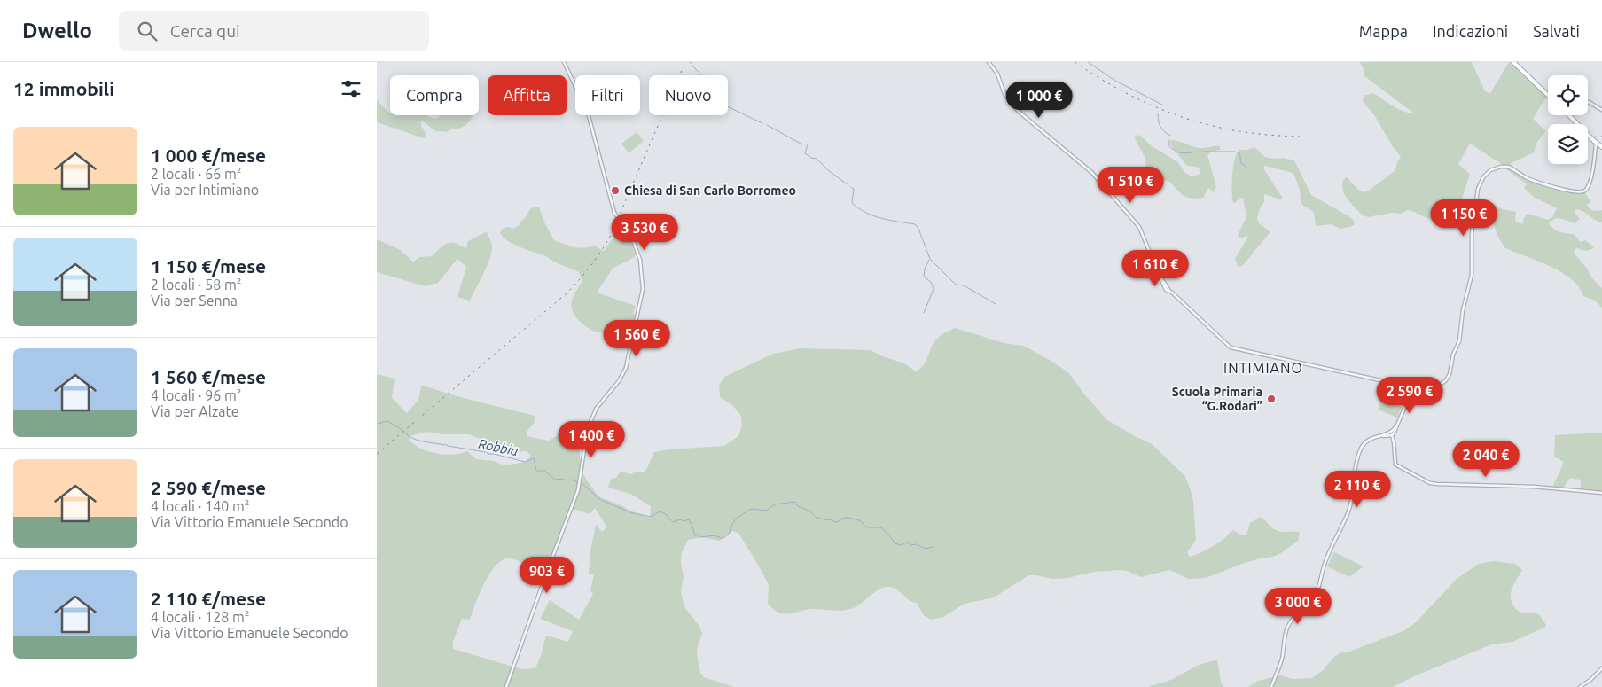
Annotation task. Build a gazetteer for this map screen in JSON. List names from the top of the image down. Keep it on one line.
{"districts":["INTIMIANO"],"water":["Robbia"],"places":["Chiesa di San Carlo Borromeo","Scuola Primaria “G.Rodari”"],"page":{"header":"Dwello","search":"Cerca qui","nav":["Mappa","Indicazioni","Salvati"],"heading":"12 immobili","chip":["Compra","Affitta","Filtri","Nuovo"],"price":["1 000 €","1 510 €","1 150 €","3 530 €","1 610 €","1 560 €","2 590 €","1 400 €","2 040 €","2 110 €","903 €","3 000 €"],"list":[{"name":"1 000 €/mese","note":"2 locali · 66 m² · Via per Intimiano"},{"name":"1 150 €/mese","note":"2 locali · 58 m² · Via per Senna"},{"name":"1 560 €/mese","note":"4 locali · 96 m² · Via per Alzate"},{"name":"2 590 €/mese","note":"4 locali · 140 m² · Via Vittorio Emanuele Secondo"},{"name":"2 110 €/mese","note":"4 locali · 128 m² · Via Vittorio Emanuele Secondo"}]}}
